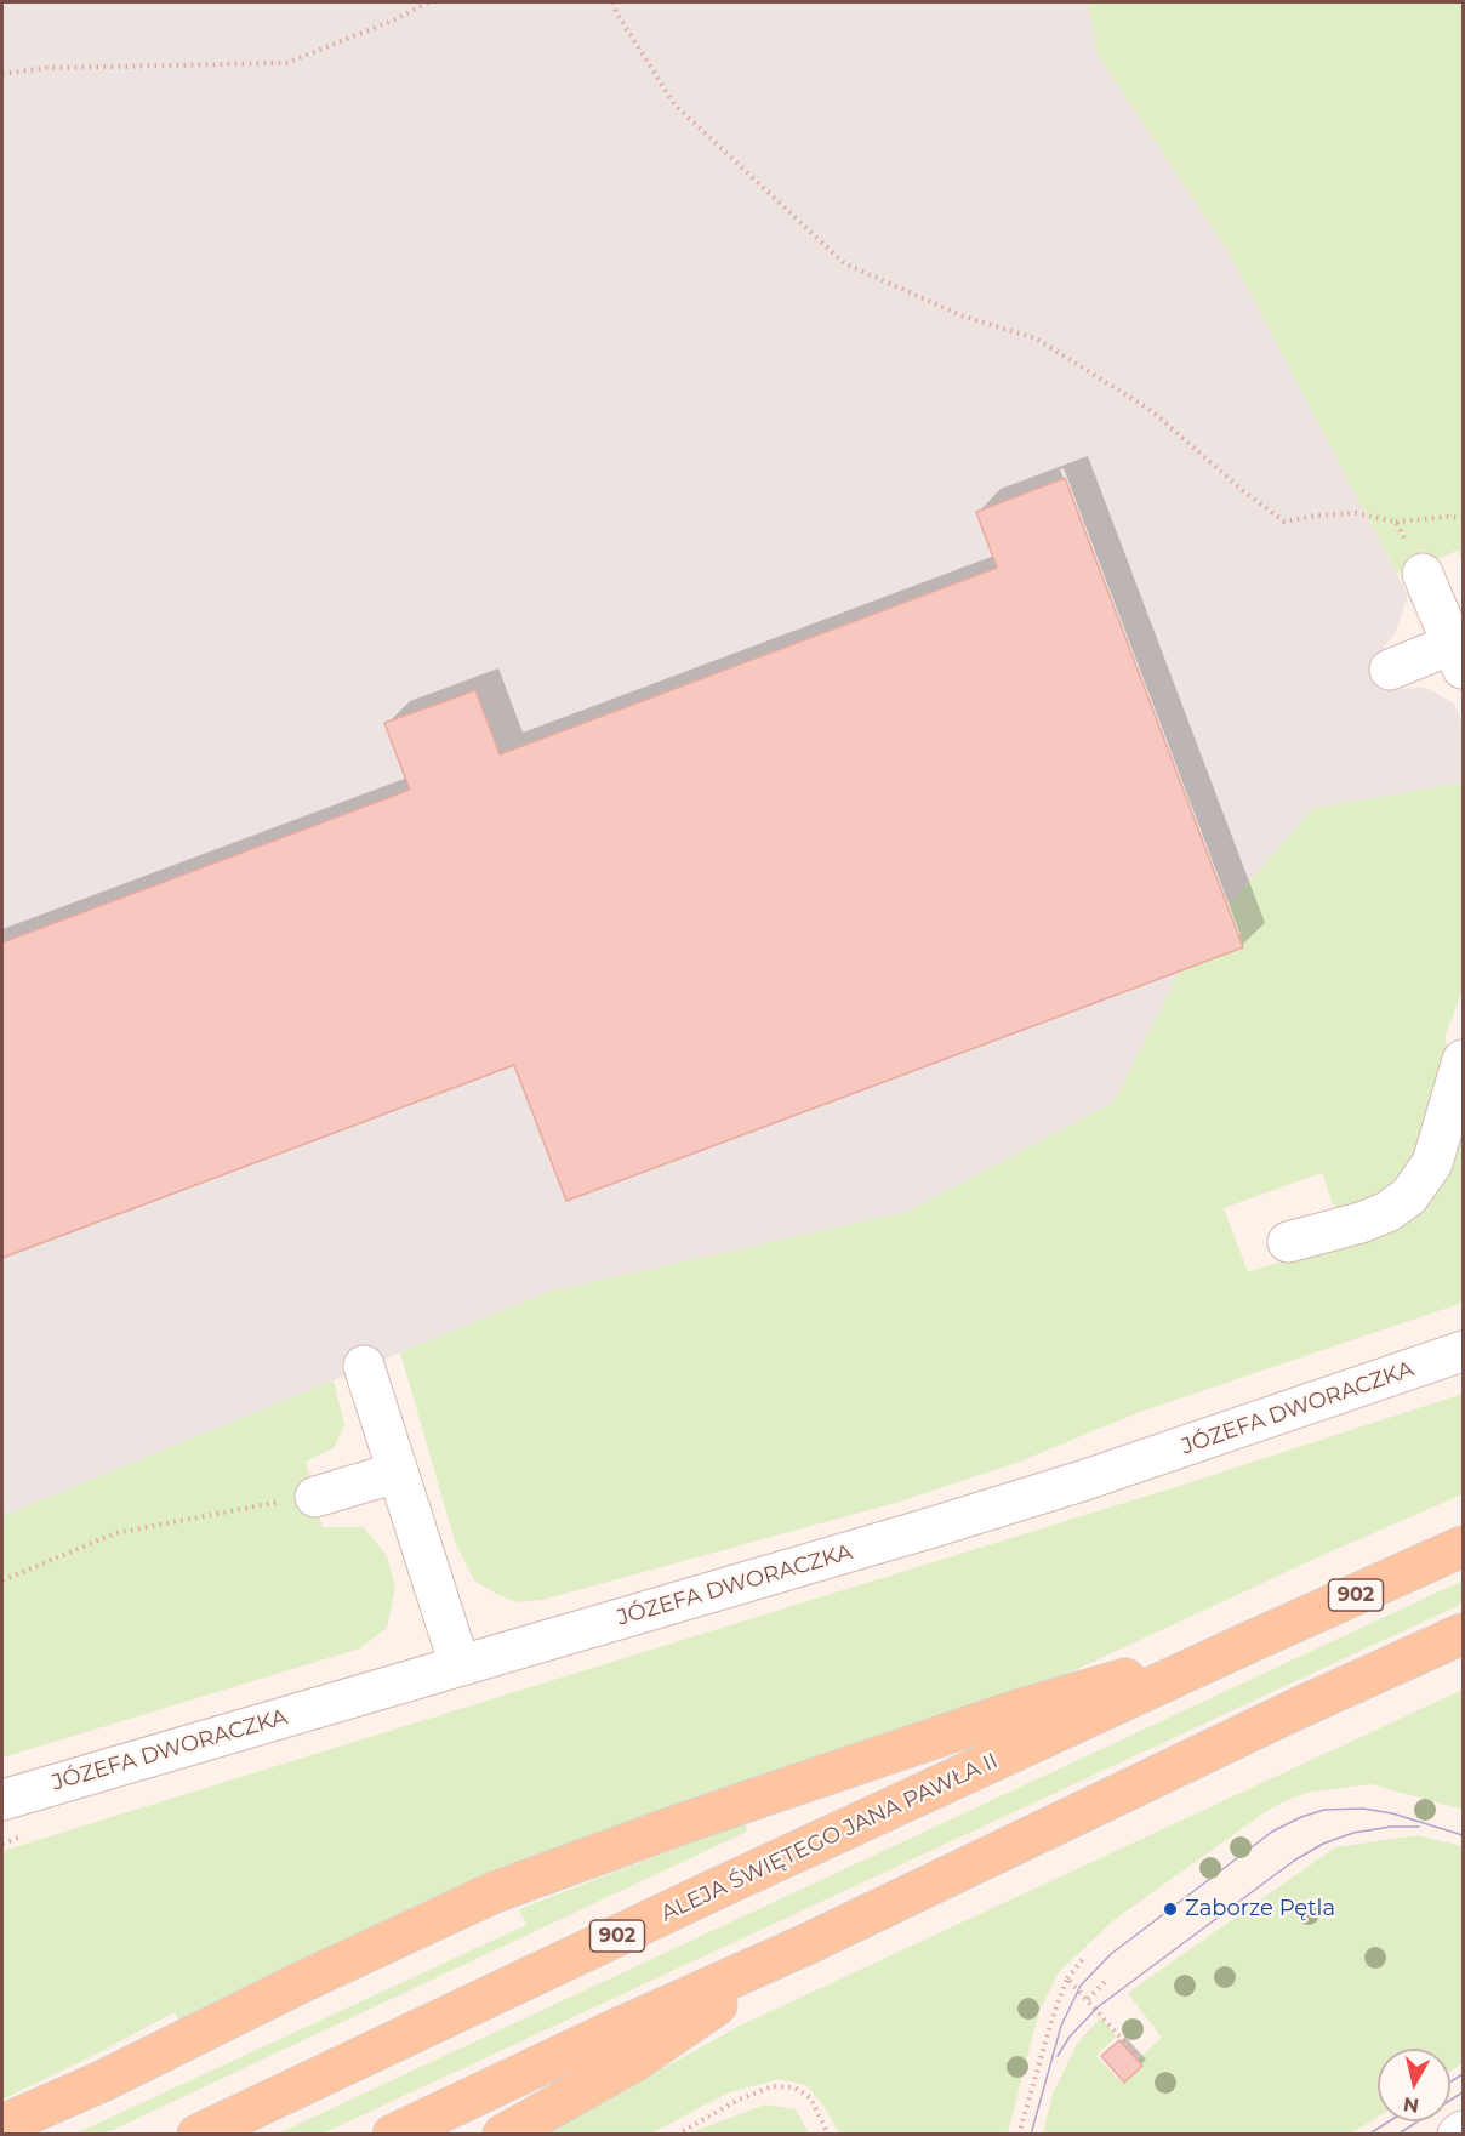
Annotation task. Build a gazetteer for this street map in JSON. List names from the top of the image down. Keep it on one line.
{"streets":{"main road":["902","ALEJA ŚWIĘTEGO JANA PAWŁA II"],"street":["JÓZEFA DWORACZKA"]},"places":["Zaborze Pętla"],"north":"bottom"}
